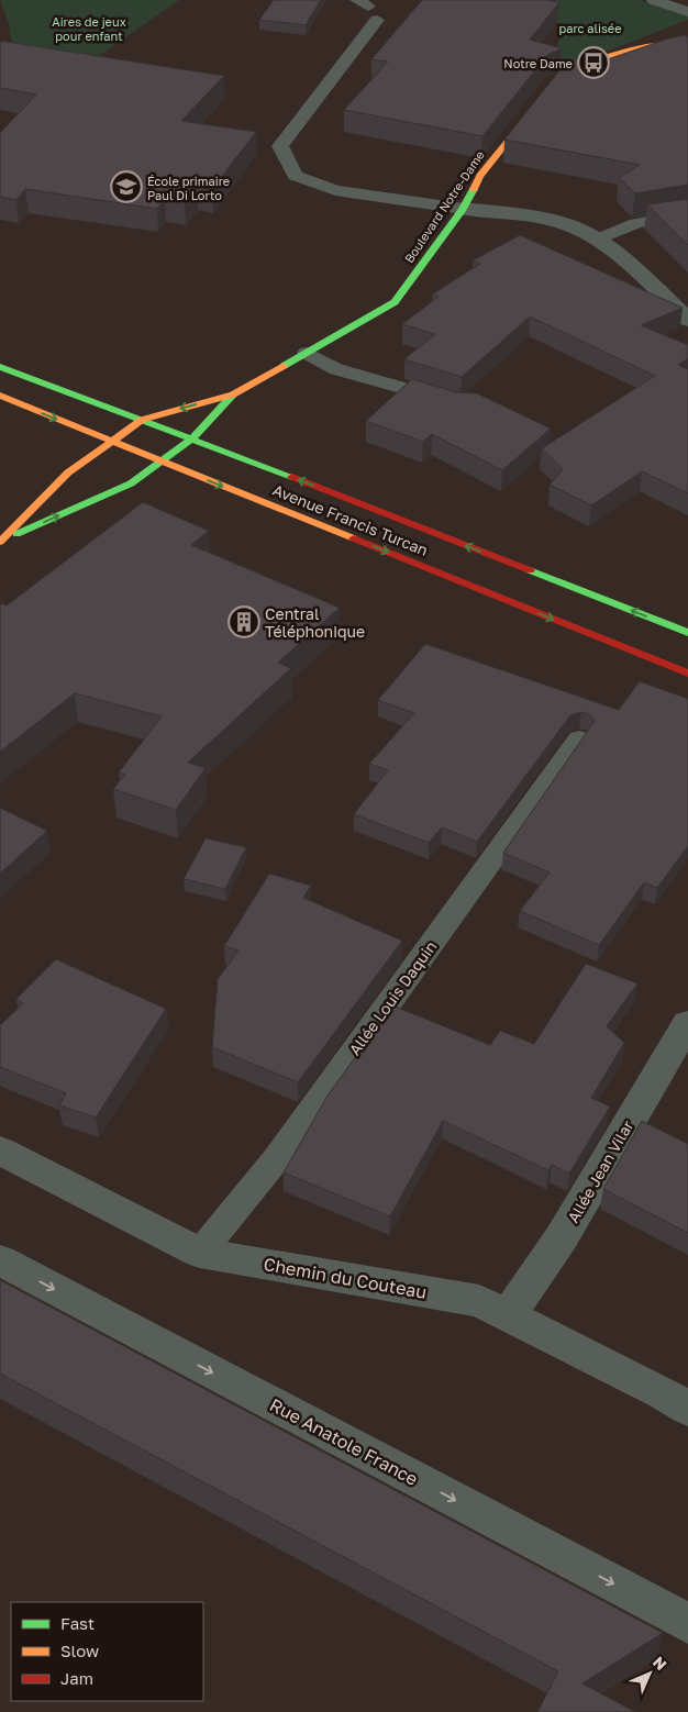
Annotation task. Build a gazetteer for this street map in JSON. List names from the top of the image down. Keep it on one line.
{"streets":{"main road":["Boulevard Notre-Dame","Avenue Francis Turcan"],"street":["Allée Jean Vilar","Chemin du Couteau","Rue Anatole France"],"lane":["Allée Louis Daquin"]},"crossings":[["Boulevard Notre-Dame","Avenue Francis Turcan"],["Allée Louis Daquin","Chemin du Couteau"],["Allée Jean Vilar","Chemin du Couteau"]],"one_way":["Rue Anatole France"],"parks":["Aires de jeux pour enfant","parc alisée"],"places":{"bus stop":["Notre Dame"],"school or university":["École primaire Paul Di Lorto"],"building":["Central Téléphonique"]},"legend":["Fast","Slow","Jam"],"north":"top right"}
